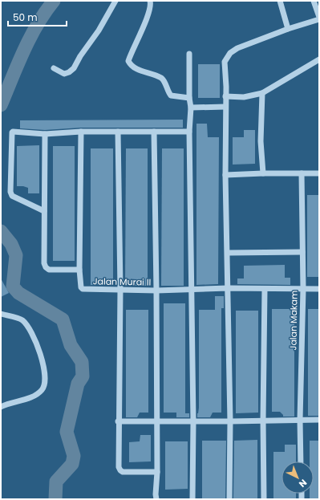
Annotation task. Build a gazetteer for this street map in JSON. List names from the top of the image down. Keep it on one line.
{"streets":{"street":["Jalan Murai II","Jalan Makam"]},"crossings":[["Jalan Murai II","Jalan Makam"]],"scale_bar":"50 m","north":"bottom right"}
